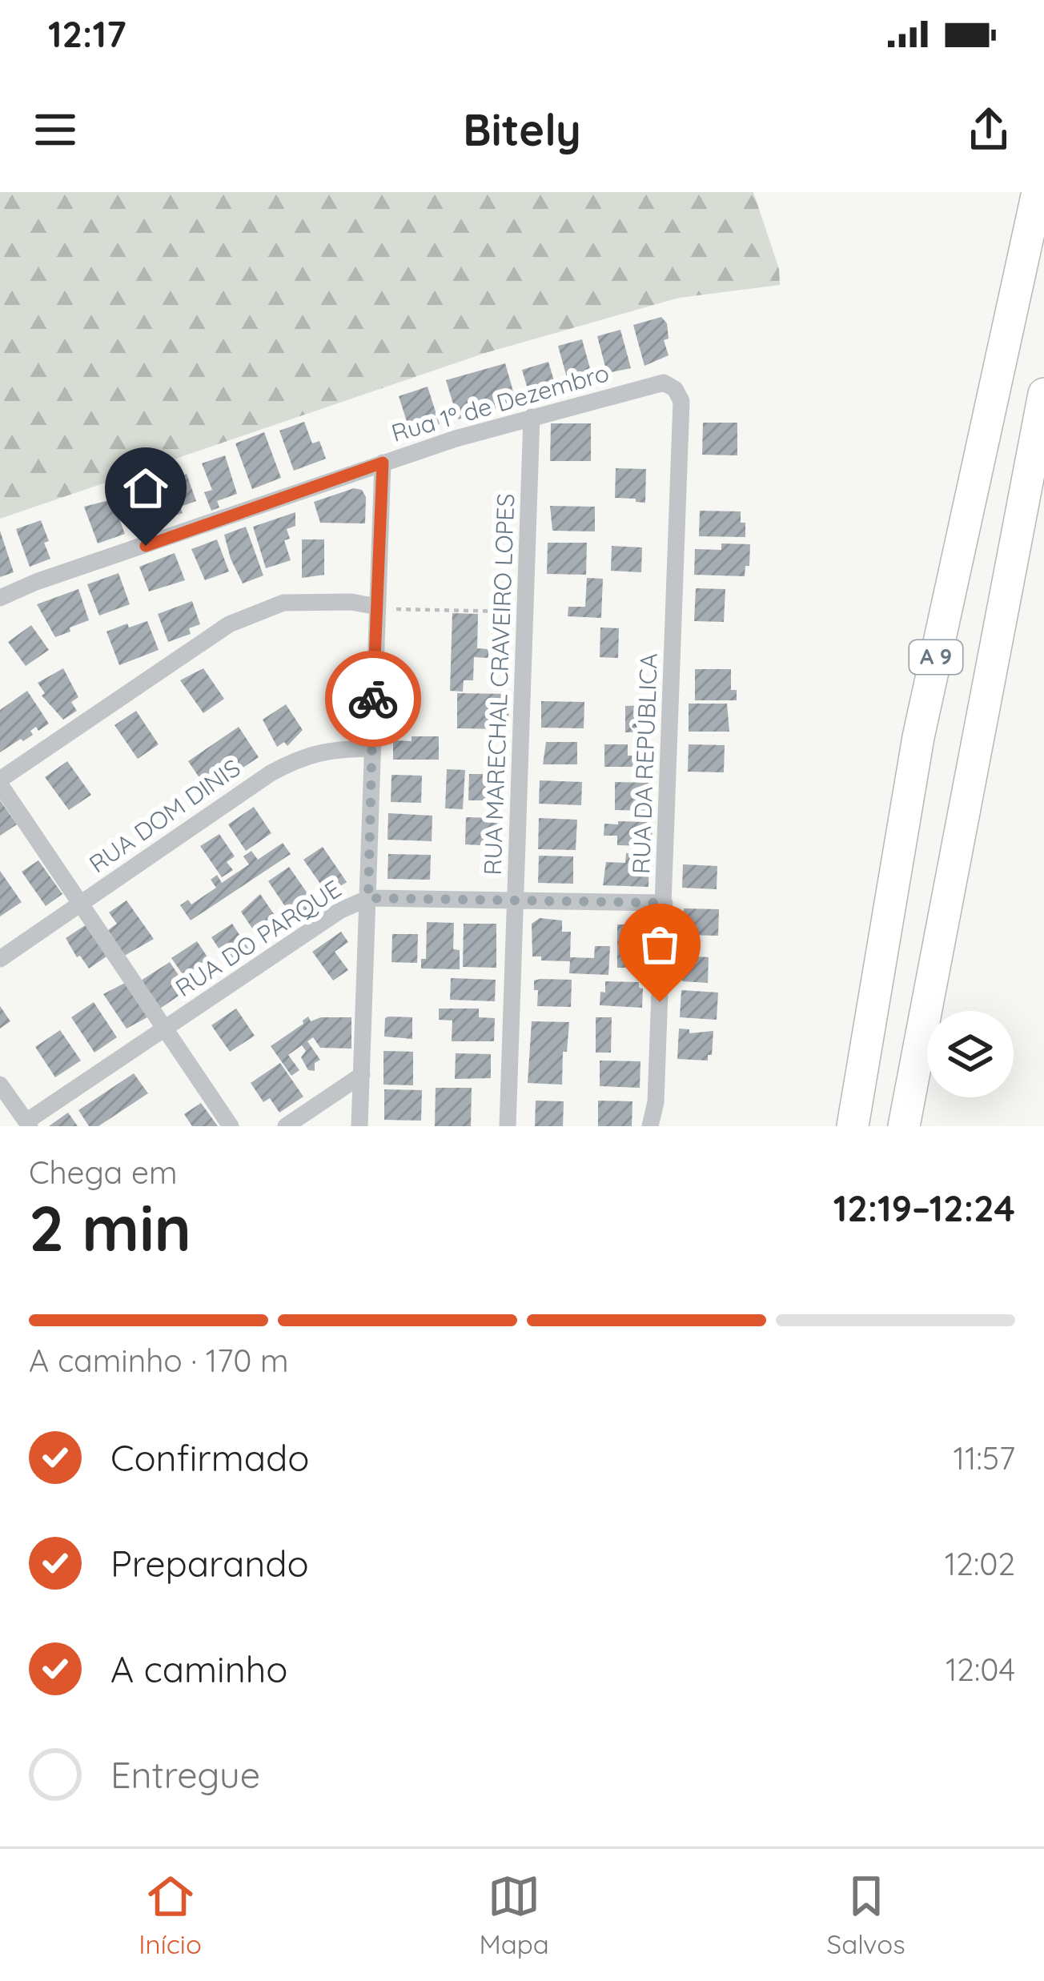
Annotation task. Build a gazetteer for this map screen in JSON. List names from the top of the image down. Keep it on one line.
{"streets":{"highway":["A 9"],"street":["Rua 1º de Dezembro","RUA MARECHAL CRAVEIRO LOPES","RUA DA REPÚBLICA","RUA DOM DINIS","RUA DO PARQUE"]},"crossings":[["Rua 1º de Dezembro","RUA MARECHAL CRAVEIRO LOPES"],["Rua 1º de Dezembro","RUA DA REPÚBLICA"],["RUA MARECHAL CRAVEIRO LOPES","RUA DO PARQUE"],["RUA DA REPÚBLICA","RUA DO PARQUE"]],"page":{"status":"12:17","header":"Bitely","heading":["2 min","Chega em","12:19–12:24"],"bar":"A caminho · 170 m","list":[["Confirmado","11:57"],["Preparando","12:02"],["A caminho","12:04"],"Entregue"],"tabs":["Início","Mapa","Salvos"]}}
